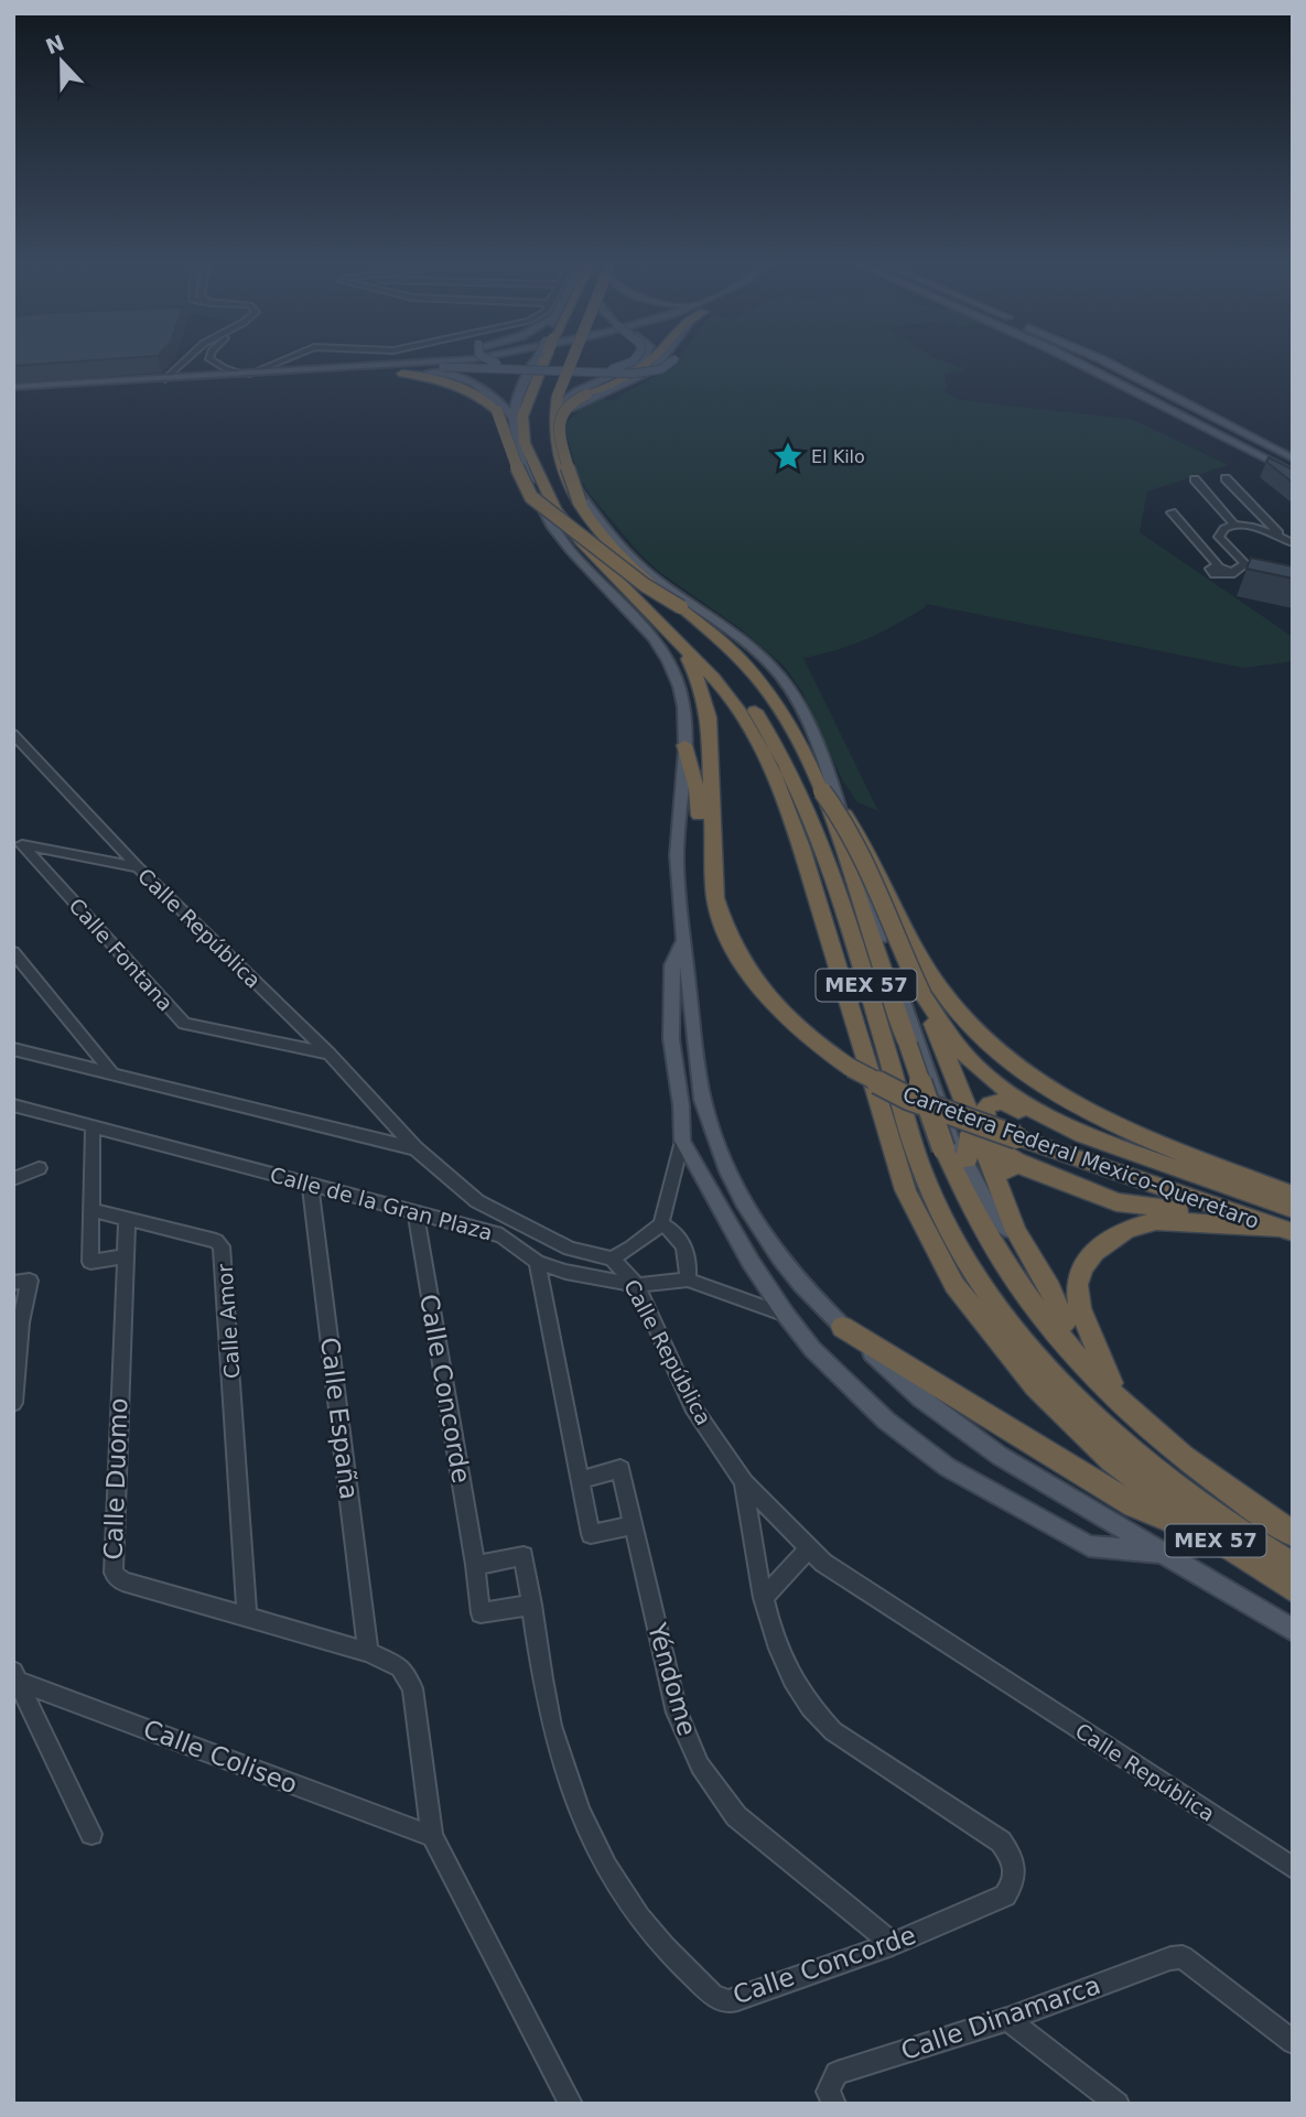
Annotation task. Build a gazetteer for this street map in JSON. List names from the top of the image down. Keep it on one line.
{"streets":{"highway":["MEX 57","Carretera Federal Mexico-Queretaro"],"street":["Calle República","Calle Fontana","Calle de la Gran Plaza","Calle Amor","Calle Concorde","Calle España","Calle Duomo","Yéndome","Calle Coliseo","Calle Dinamarca"]},"crossings":[["Calle República","Calle Fontana"],["Calle República","Calle de la Gran Plaza"],["Calle República","Calle Concorde"],["MEX 57","Carretera Federal Mexico-Queretaro"],["Calle de la Gran Plaza","Calle Concorde"],["Calle de la Gran Plaza","Calle España"],["Calle Amor","Calle Duomo"],["Calle Concorde","Yéndome"],["Calle España","Calle Duomo"],["Calle Duomo","Calle Coliseo"]],"places":{"place":["El Kilo"]},"north":"top"}
